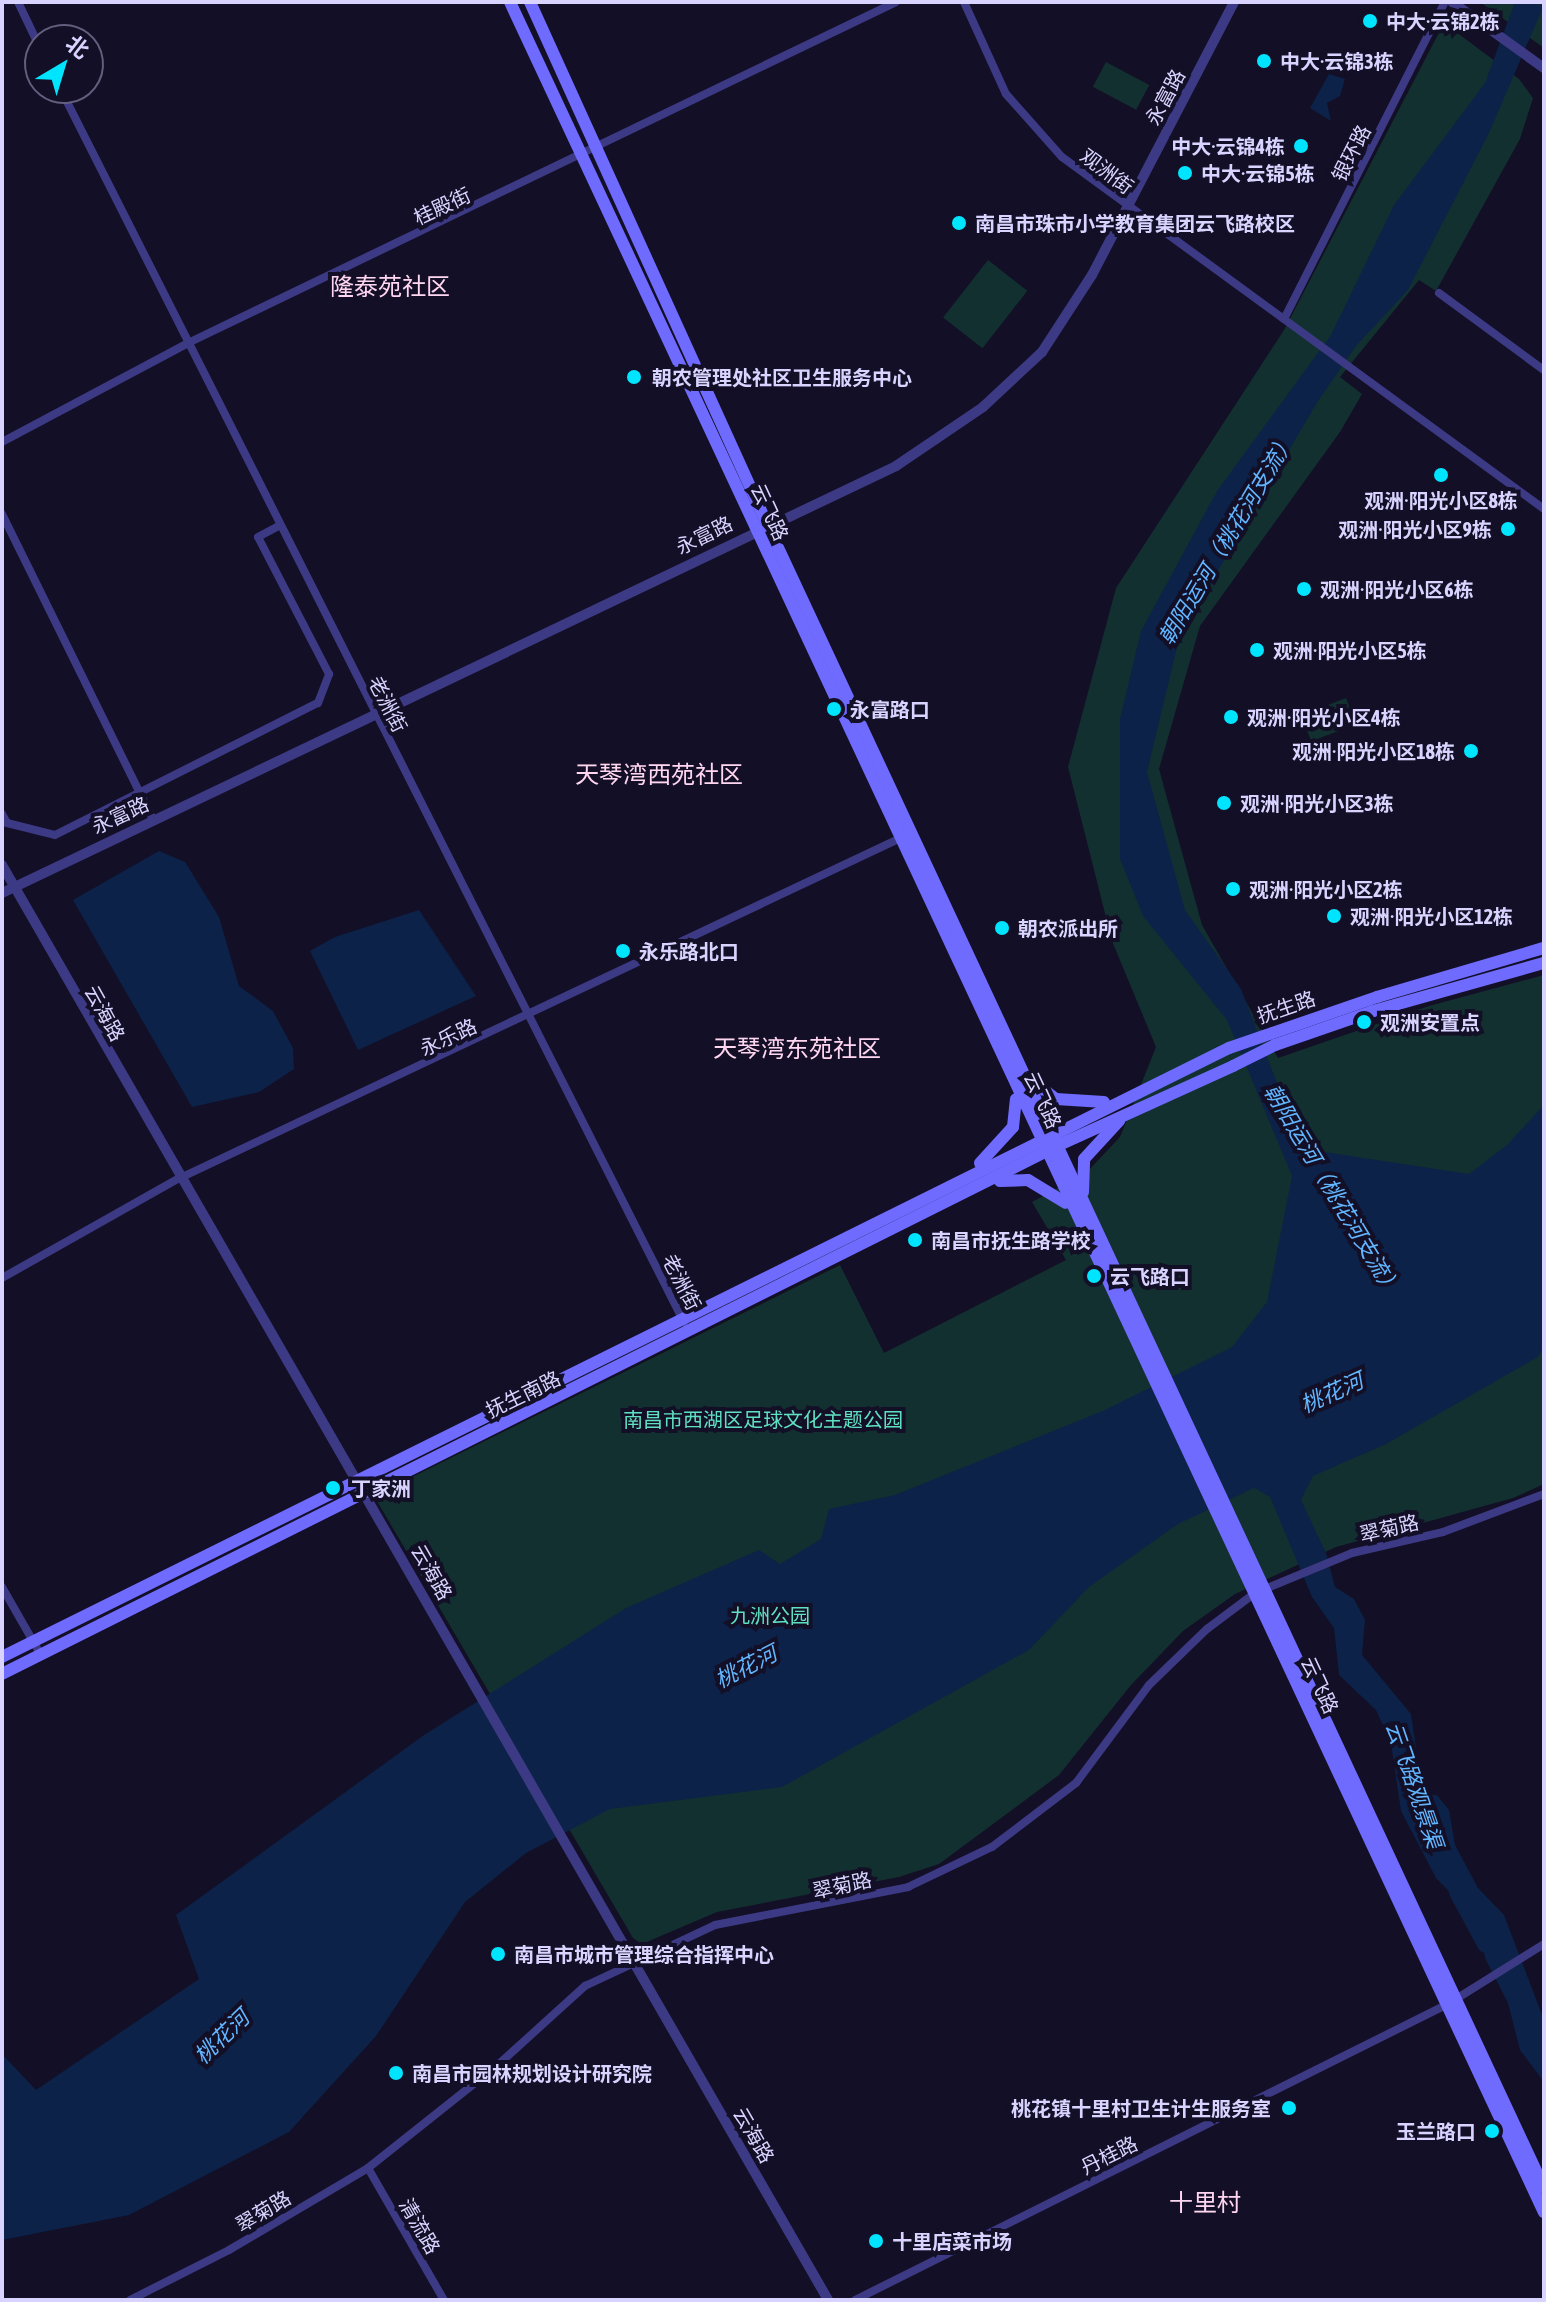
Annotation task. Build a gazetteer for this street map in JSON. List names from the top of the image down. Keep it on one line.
{"streets":{"main road":["云飞路","抚生路","抚生南路"],"street":["永富路","银环路","观洲街","桂殿街","老洲街","云海路","永乐路","翠菊路","丹桂路","清流路"]},"crossings":[["永富路","观洲街"],["永富路","云飞路"],["永富路","老洲街"],["永富路","云海路"],["银环路","观洲街"],["桂殿街","云飞路"],["桂殿街","老洲街"],["云飞路","抚生路"],["云飞路","永乐路"],["云飞路","抚生南路"],["云飞路","翠菊路"],["云飞路","丹桂路"],["老洲街","永乐路"],["老洲街","抚生南路"],["抚生路","抚生南路"],["云海路","永乐路"],["云海路","抚生南路"],["云海路","翠菊路"],["翠菊路","清流路"]],"districts":["隆泰苑社区","天琴湾西苑社区","天琴湾东苑社区","十里村"],"water":["朝阳运河（桃花河支流）","桃花河","云飞路观景渠"],"parks":["南昌市西湖区足球文化主题公园","九洲公园"],"places":["中大·云锦2栋","中大·云锦3栋","中大·云锦4栋","中大·云锦5栋","南昌市珠市小学教育集团云飞路校区","朝农管理处社区卫生服务中心","观洲·阳光小区8栋","观洲·阳光小区9栋","观洲·阳光小区6栋","观洲·阳光小区5栋","永富路口","观洲·阳光小区4栋","观洲·阳光小区18栋","观洲·阳光小区3栋","观洲·阳光小区2栋","观洲·阳光小区12栋","朝农派出所","永乐路北口","观洲安置点","南昌市抚生路学校","云飞路口","丁家洲","南昌市城市管理综合指挥中心","南昌市园林规划设计研究院","桃花镇十里村卫生计生服务室","玉兰路口","十里店菜市场"],"north":"top right"}
